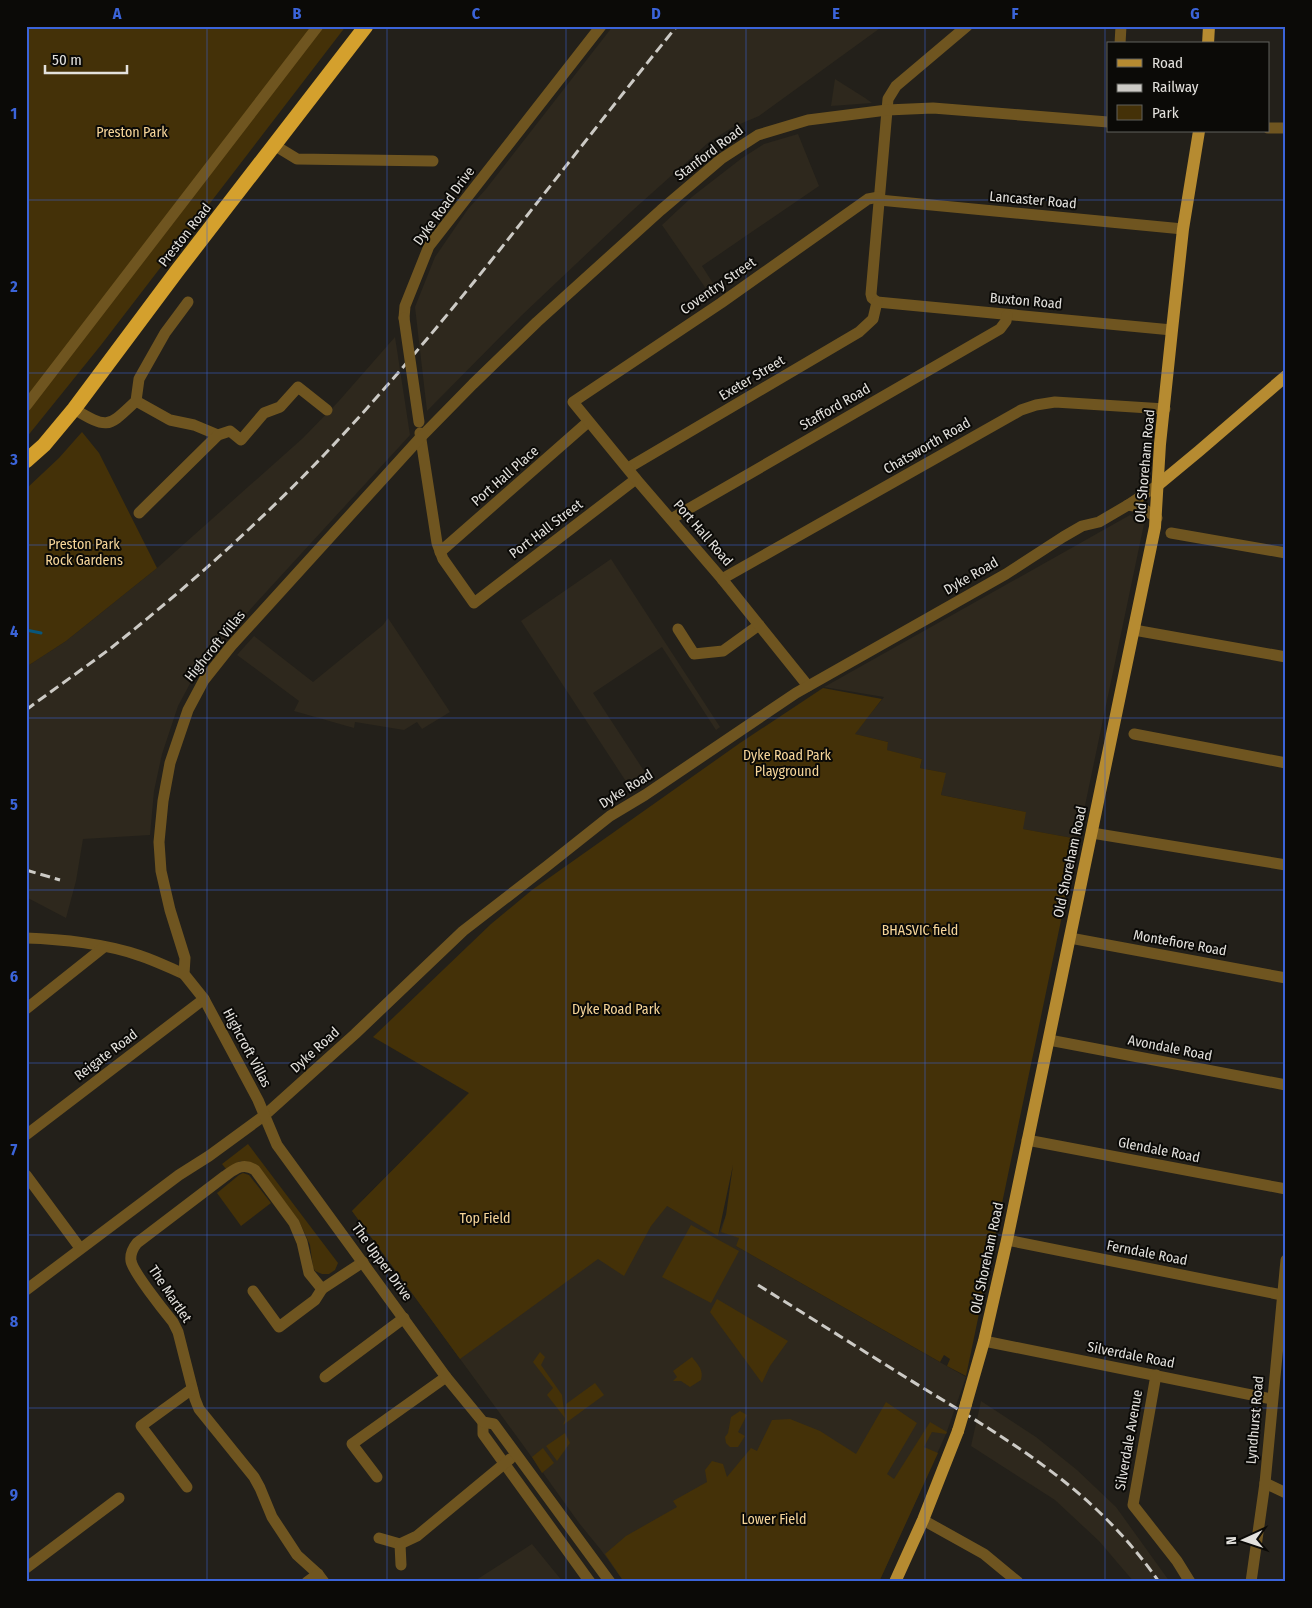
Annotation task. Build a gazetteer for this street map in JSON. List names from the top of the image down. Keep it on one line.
{"streets":{"highway":["Preston Road"],"main road":["Old Shoreham Road","Dyke Road"],"street":["Stanford Road","Lancaster Road","Dyke Road Drive","Coventry Street","Buxton Road","Exeter Street","Stafford Road","Chatsworth Road","Port Hall Place","Port Hall Street","Port Hall Road","Highcroft Villas","Montefiore Road","Avondale Road","Reigate Road","Glendale Road","Ferndale Road","The Upper Drive","The Martlet","Silverdale Road","Lyndhurst Road","Silverdale Avenue"]},"crossings":[["Stanford Road","Dyke Road Drive"],["Stanford Road","Highcroft Villas"],["Lancaster Road","Coventry Street"],["Lancaster Road","Old Shoreham Road"],["Dyke Road Drive","Port Hall Place"],["Dyke Road Drive","Port Hall Street"],["Dyke Road Drive","Highcroft Villas"],["Coventry Street","Port Hall Road"],["Buxton Road","Exeter Street"],["Buxton Road","Stafford Road"],["Buxton Road","Old Shoreham Road"],["Exeter Street","Port Hall Road"],["Stafford Road","Port Hall Road"],["Chatsworth Road","Old Shoreham Road"],["Chatsworth Road","Port Hall Road"],["Old Shoreham Road","Dyke Road"],["Old Shoreham Road","Montefiore Road"],["Old Shoreham Road","Avondale Road"],["Old Shoreham Road","Glendale Road"],["Old Shoreham Road","Ferndale Road"],["Old Shoreham Road","Silverdale Road"],["Port Hall Place","Port Hall Road"],["Port Hall Street","Port Hall Road"],["Port Hall Road","Dyke Road"],["Dyke Road","Highcroft Villas"],["Dyke Road","The Upper Drive"],["Highcroft Villas","Reigate Road"],["Highcroft Villas","The Upper Drive"],["Ferndale Road","Lyndhurst Road"],["Silverdale Road","Lyndhurst Road"],["Silverdale Road","Silverdale Avenue"]],"parks":["Preston Park","Preston Park Rock Gardens","Dyke Road Park Playground","BHASVIC field","Dyke Road Park","Top Field","Lower Field"],"legend":["Road","Railway","Park"],"scale_bar":"50 m","north":"left","grid":{"columns":["A","B","C","D","E","F","G"],"rows":["1","2","3","4","5","6","7","8","9"]}}
